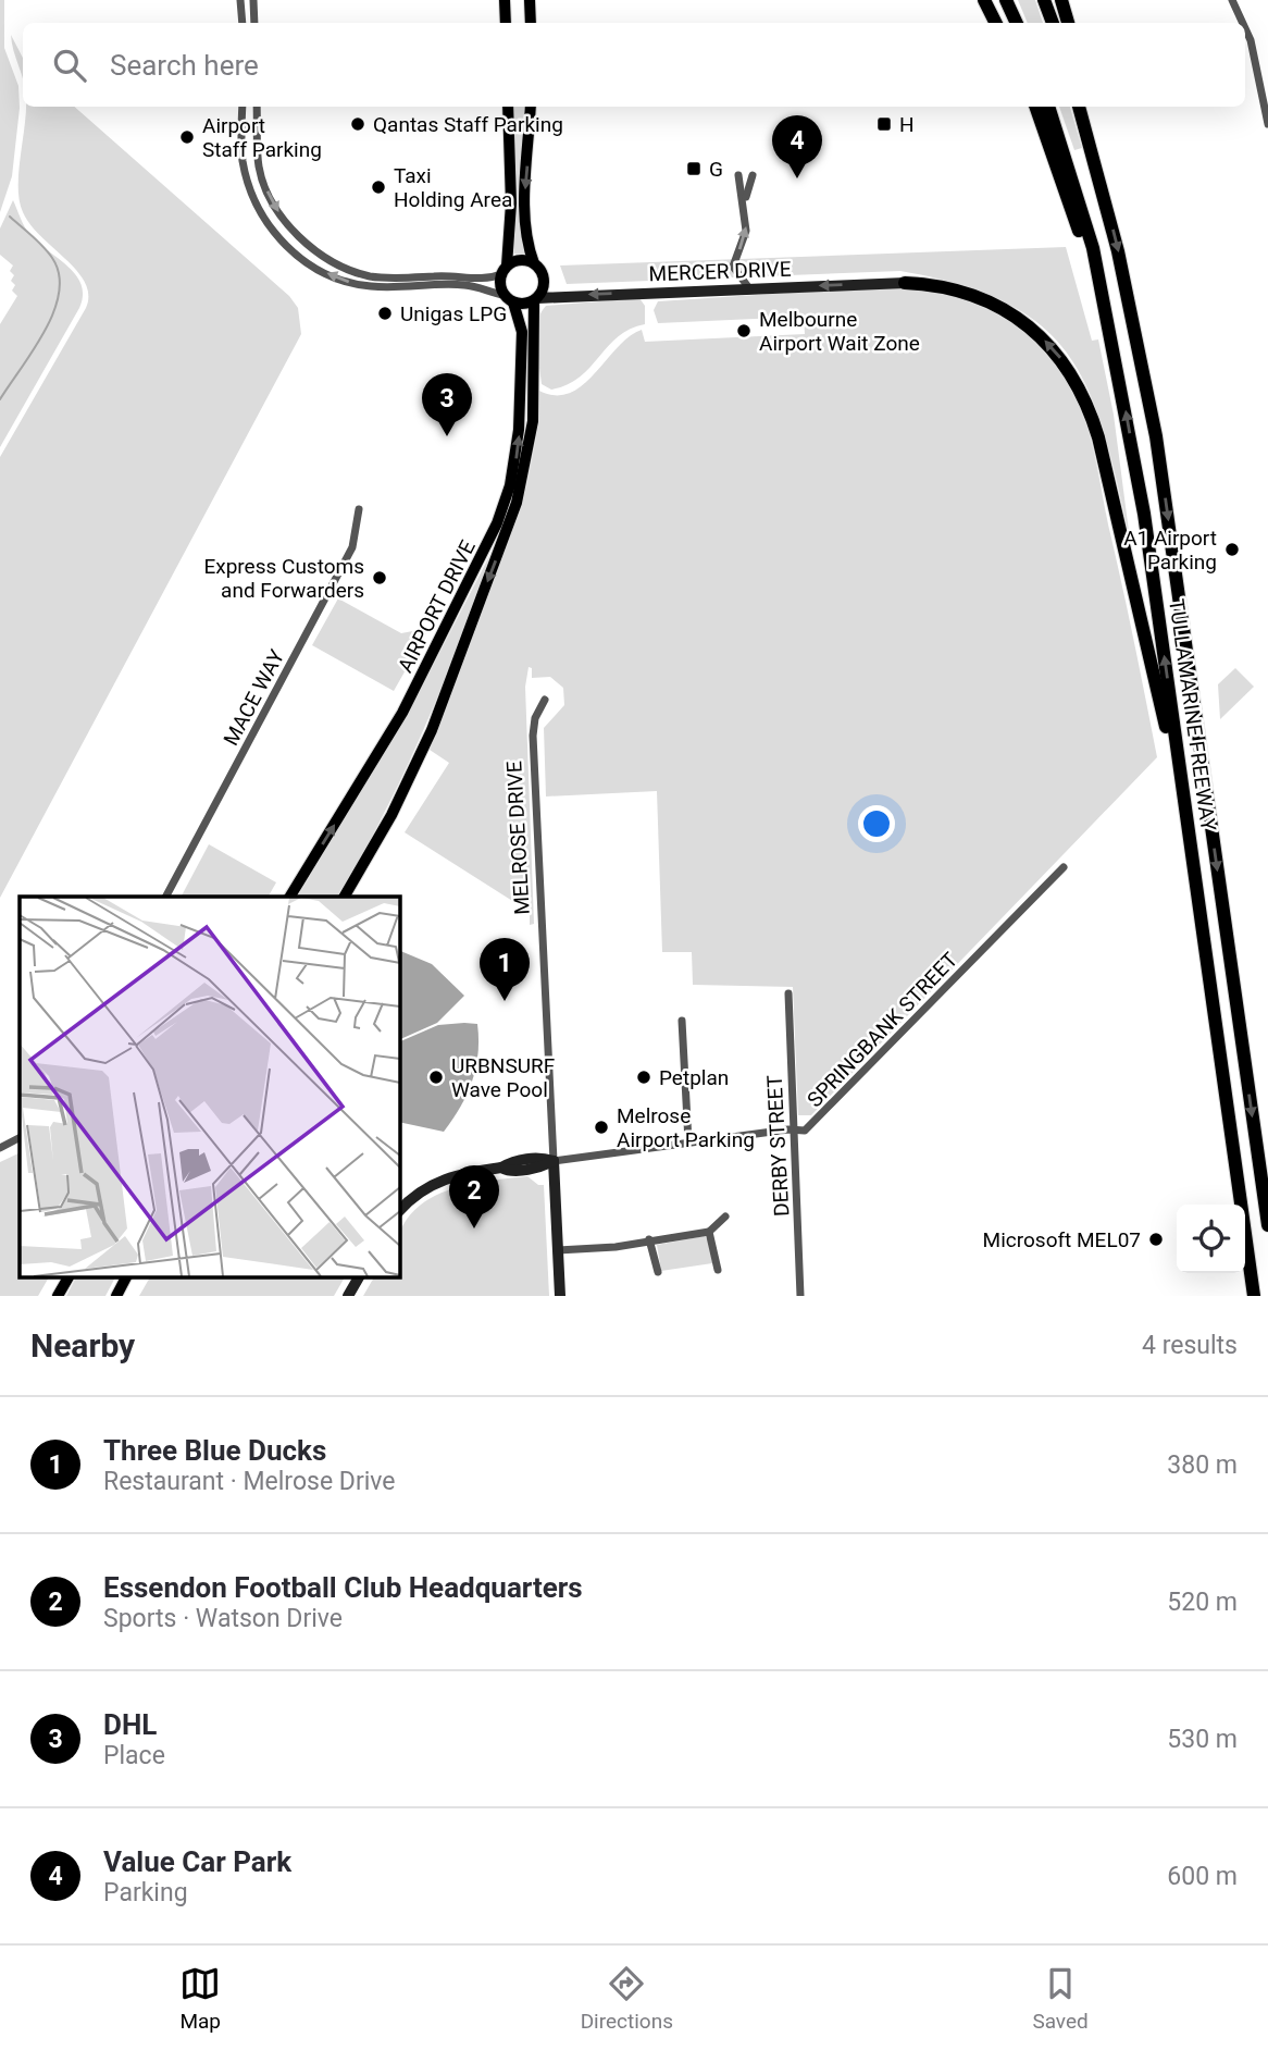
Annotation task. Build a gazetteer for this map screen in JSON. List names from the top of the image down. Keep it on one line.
{"streets":{"highway":["TULLAMARINE FREEWAY"],"main road":["AIRPORT DRIVE"],"street":["MERCER DRIVE","MACE WAY","MELROSE DRIVE","SPRINGBANK STREET","DERBY STREET"]},"crossings":[["MERCER DRIVE","AIRPORT DRIVE"],["MELROSE DRIVE","SPRINGBANK STREET"],["SPRINGBANK STREET","DERBY STREET"]],"one_way":["MERCER DRIVE"],"places":{"other":["Qantas Staff Parking","Airport Staff Parking","Taxi Holding Area","Unigas LPG","Melbourne Airport Wait Zone","A1 Airport Parking","Express Customs and Forwarders","URBNSURF Wave Pool","Petplan","Melrose Airport Parking","Microsoft MEL07"],"transit":["H","G"]},"page":{"search":"Search here","pins":["4","3","1","2"],"heading":["Nearby","4 results"],"list":[{"mark":"1","name":"Three Blue Ducks","note":"Restaurant · Melrose Drive","value":"380 m"},{"mark":"2","name":"Essendon Football Club Headquarters","note":"Sports · Watson Drive","value":"520 m"},{"mark":"3","name":"DHL","note":"Place","value":"530 m"},{"mark":"4","name":"Value Car Park","note":"Parking","value":"600 m"}],"nav":["Map","Directions","Saved"]}}
